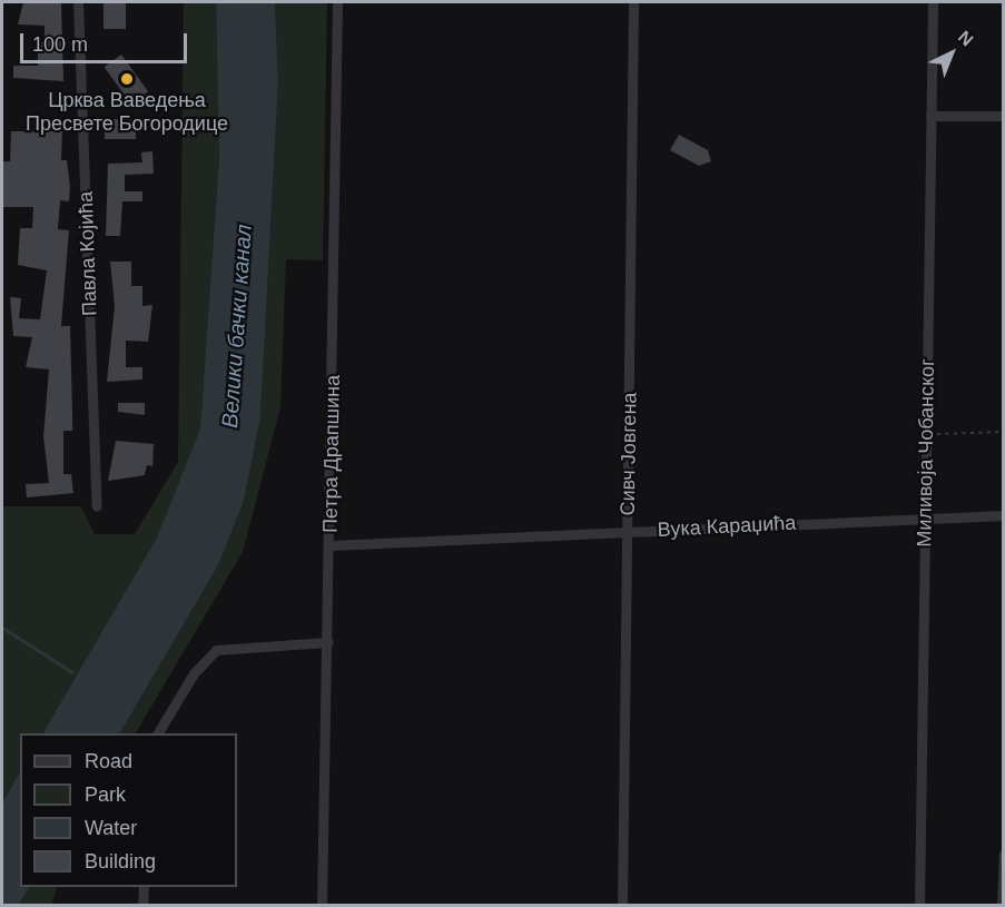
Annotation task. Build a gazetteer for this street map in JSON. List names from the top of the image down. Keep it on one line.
{"streets":{"street":["Павла Којића","Миливоја Чобанског","Петра Драпшина","Сивч Јовгена","Вука Караџића"]},"crossings":[["Миливоја Чобанског","Вука Караџића"],["Петра Драпшина","Вука Караџића"],["Сивч Јовгена","Вука Караџића"]],"water":["Велики бачки канал"],"places":["Црква Ваведења Пресвете Богородице"],"legend":["Road","Park","Water","Building"],"scale_bar":"100 m","north":"top right"}
